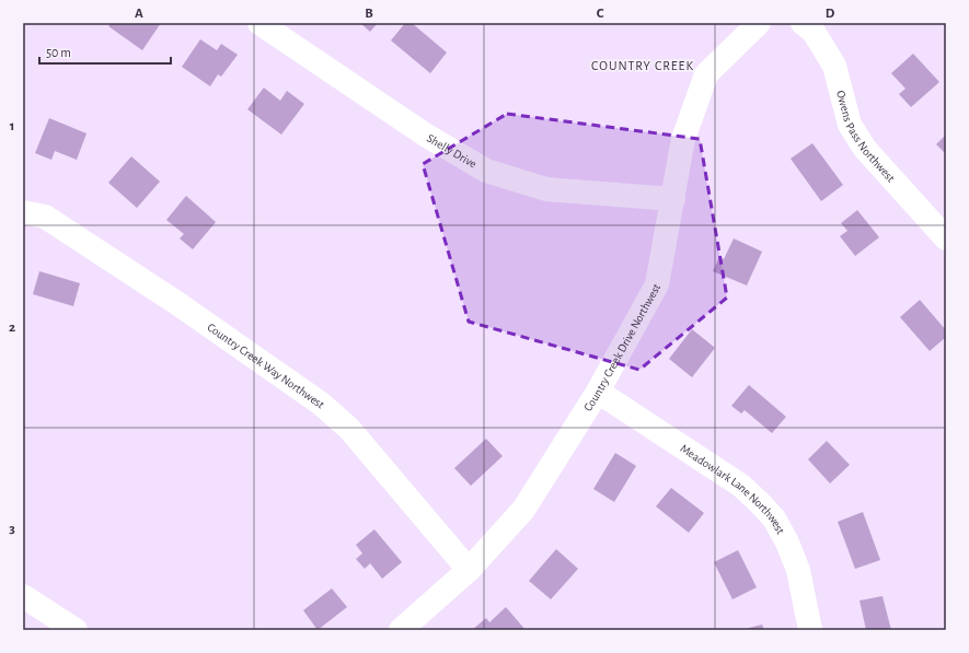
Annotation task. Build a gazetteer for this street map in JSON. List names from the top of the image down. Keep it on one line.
{"streets":{"street":["Owens Pass Northwest","Shelly Drive","Country Creek Drive Northwest","Country Creek Way Northwest","Meadowlark Lane Northwest"]},"crossings":[["Shelly Drive","Country Creek Drive Northwest"],["Country Creek Drive Northwest","Country Creek Way Northwest"],["Country Creek Drive Northwest","Meadowlark Lane Northwest"]],"districts":["COUNTRY CREEK"],"scale_bar":"50 m","grid":{"columns":["A","B","C","D"],"rows":["1","2","3"]}}
